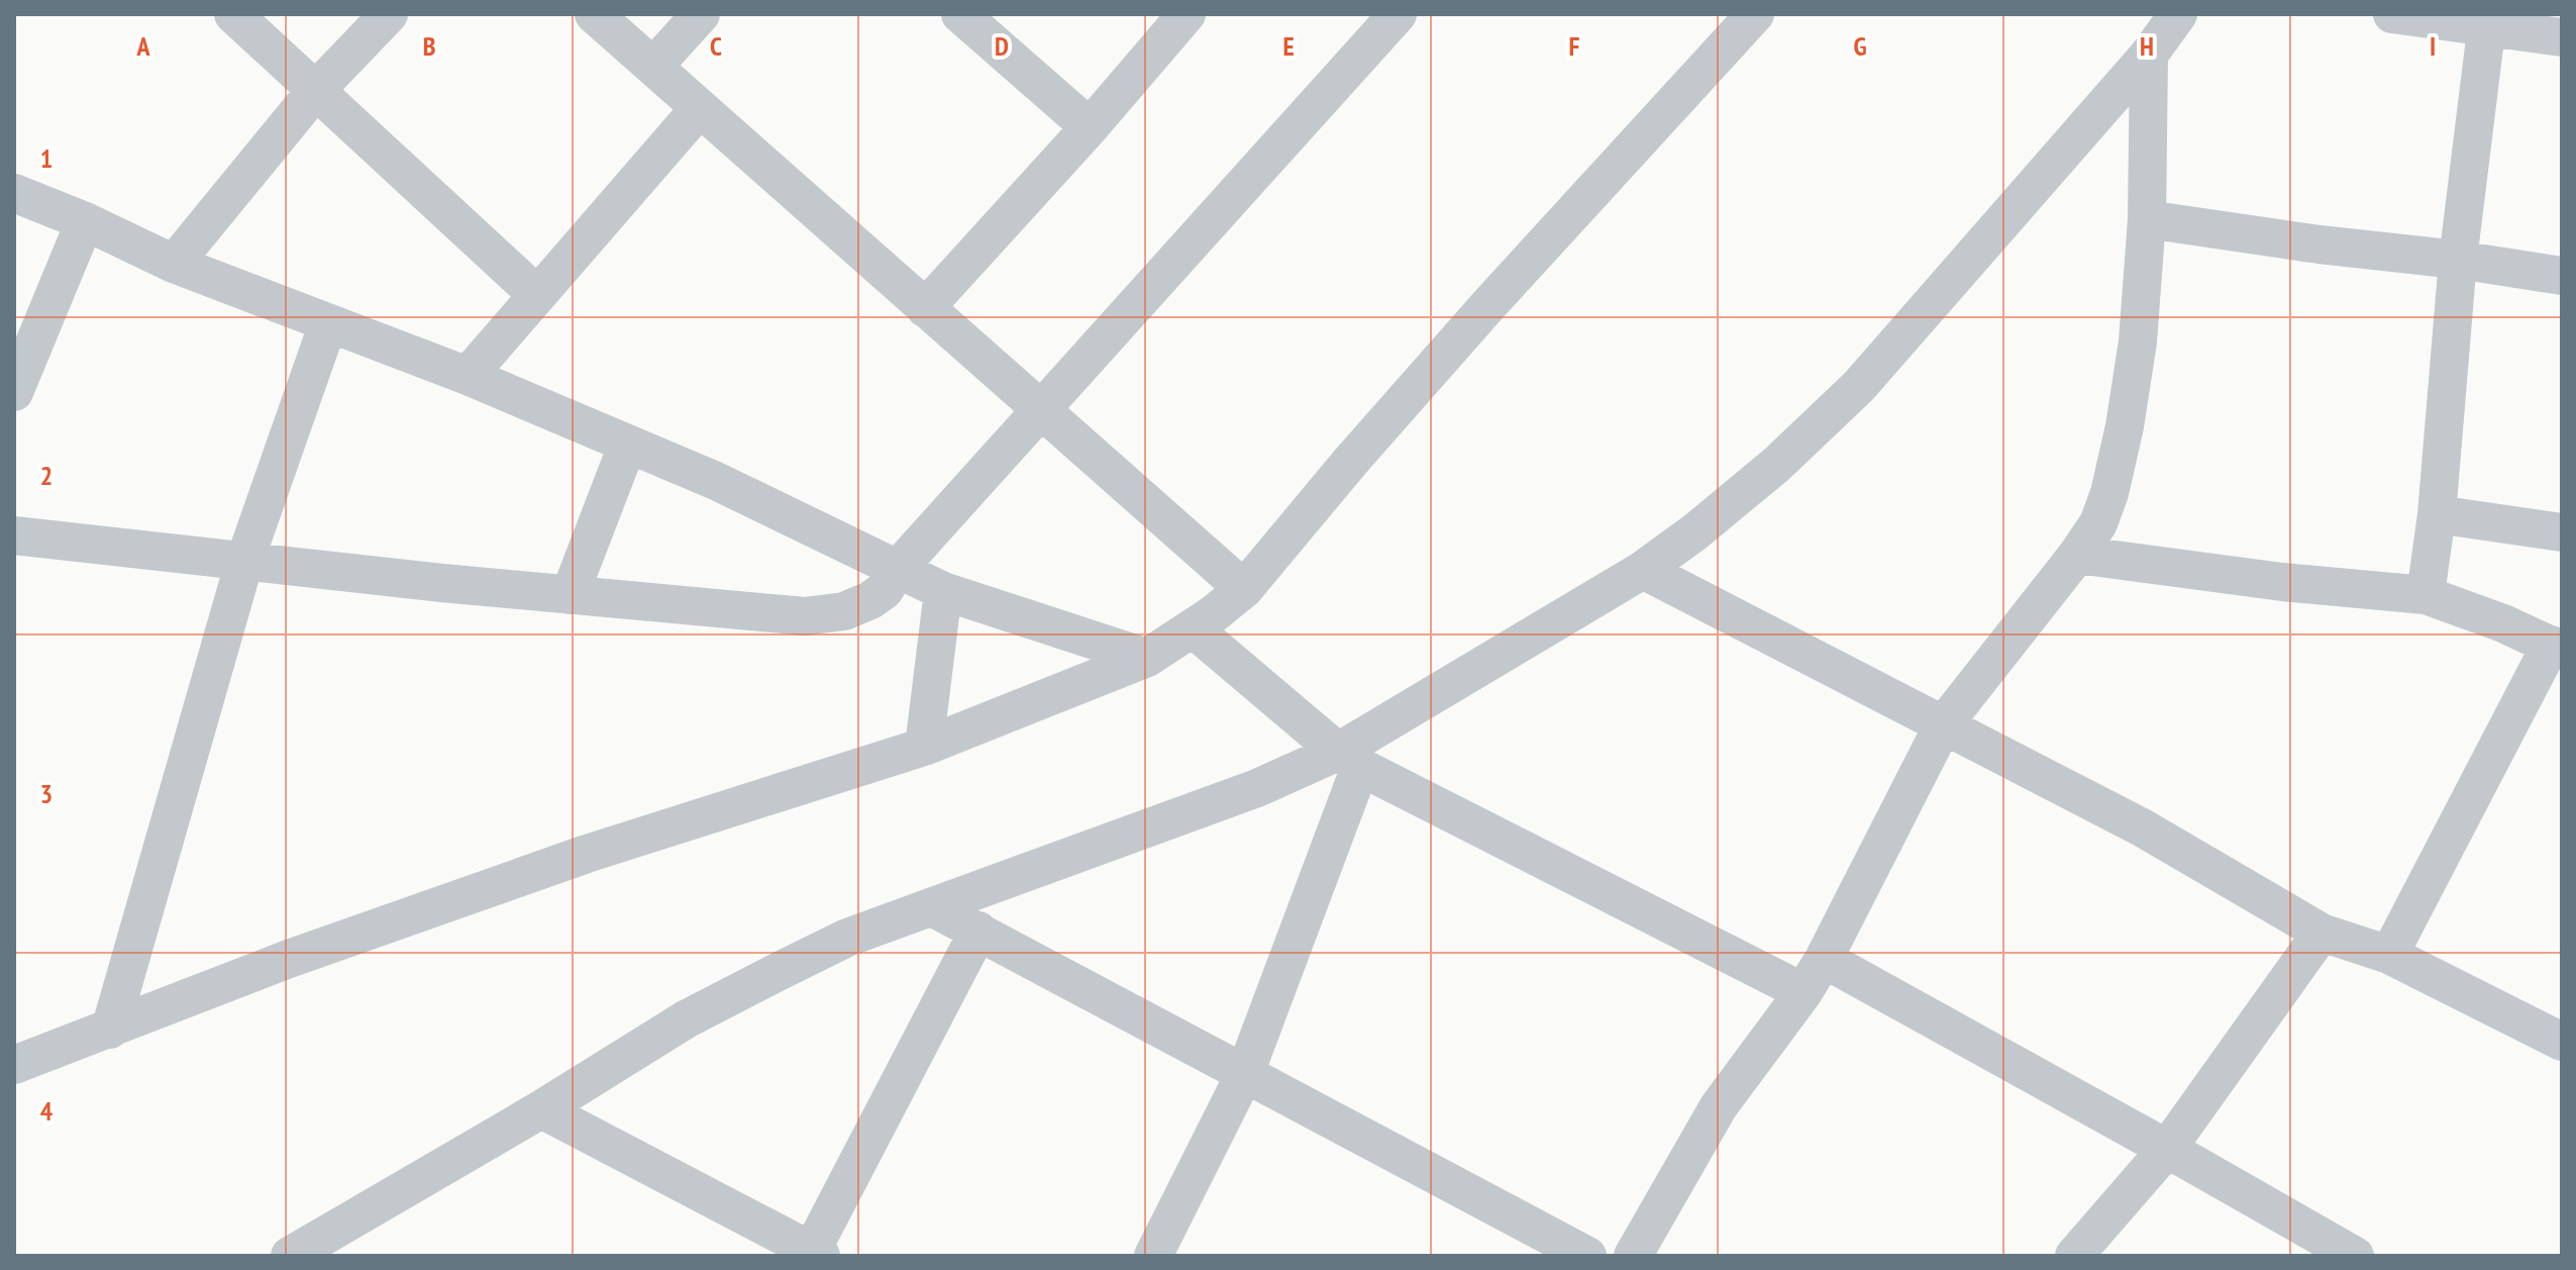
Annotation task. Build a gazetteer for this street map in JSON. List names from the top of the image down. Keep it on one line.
{"grid":{"columns":["A","B","C","D","E","F","G","H","I"],"rows":["1","2","3","4"]}}
